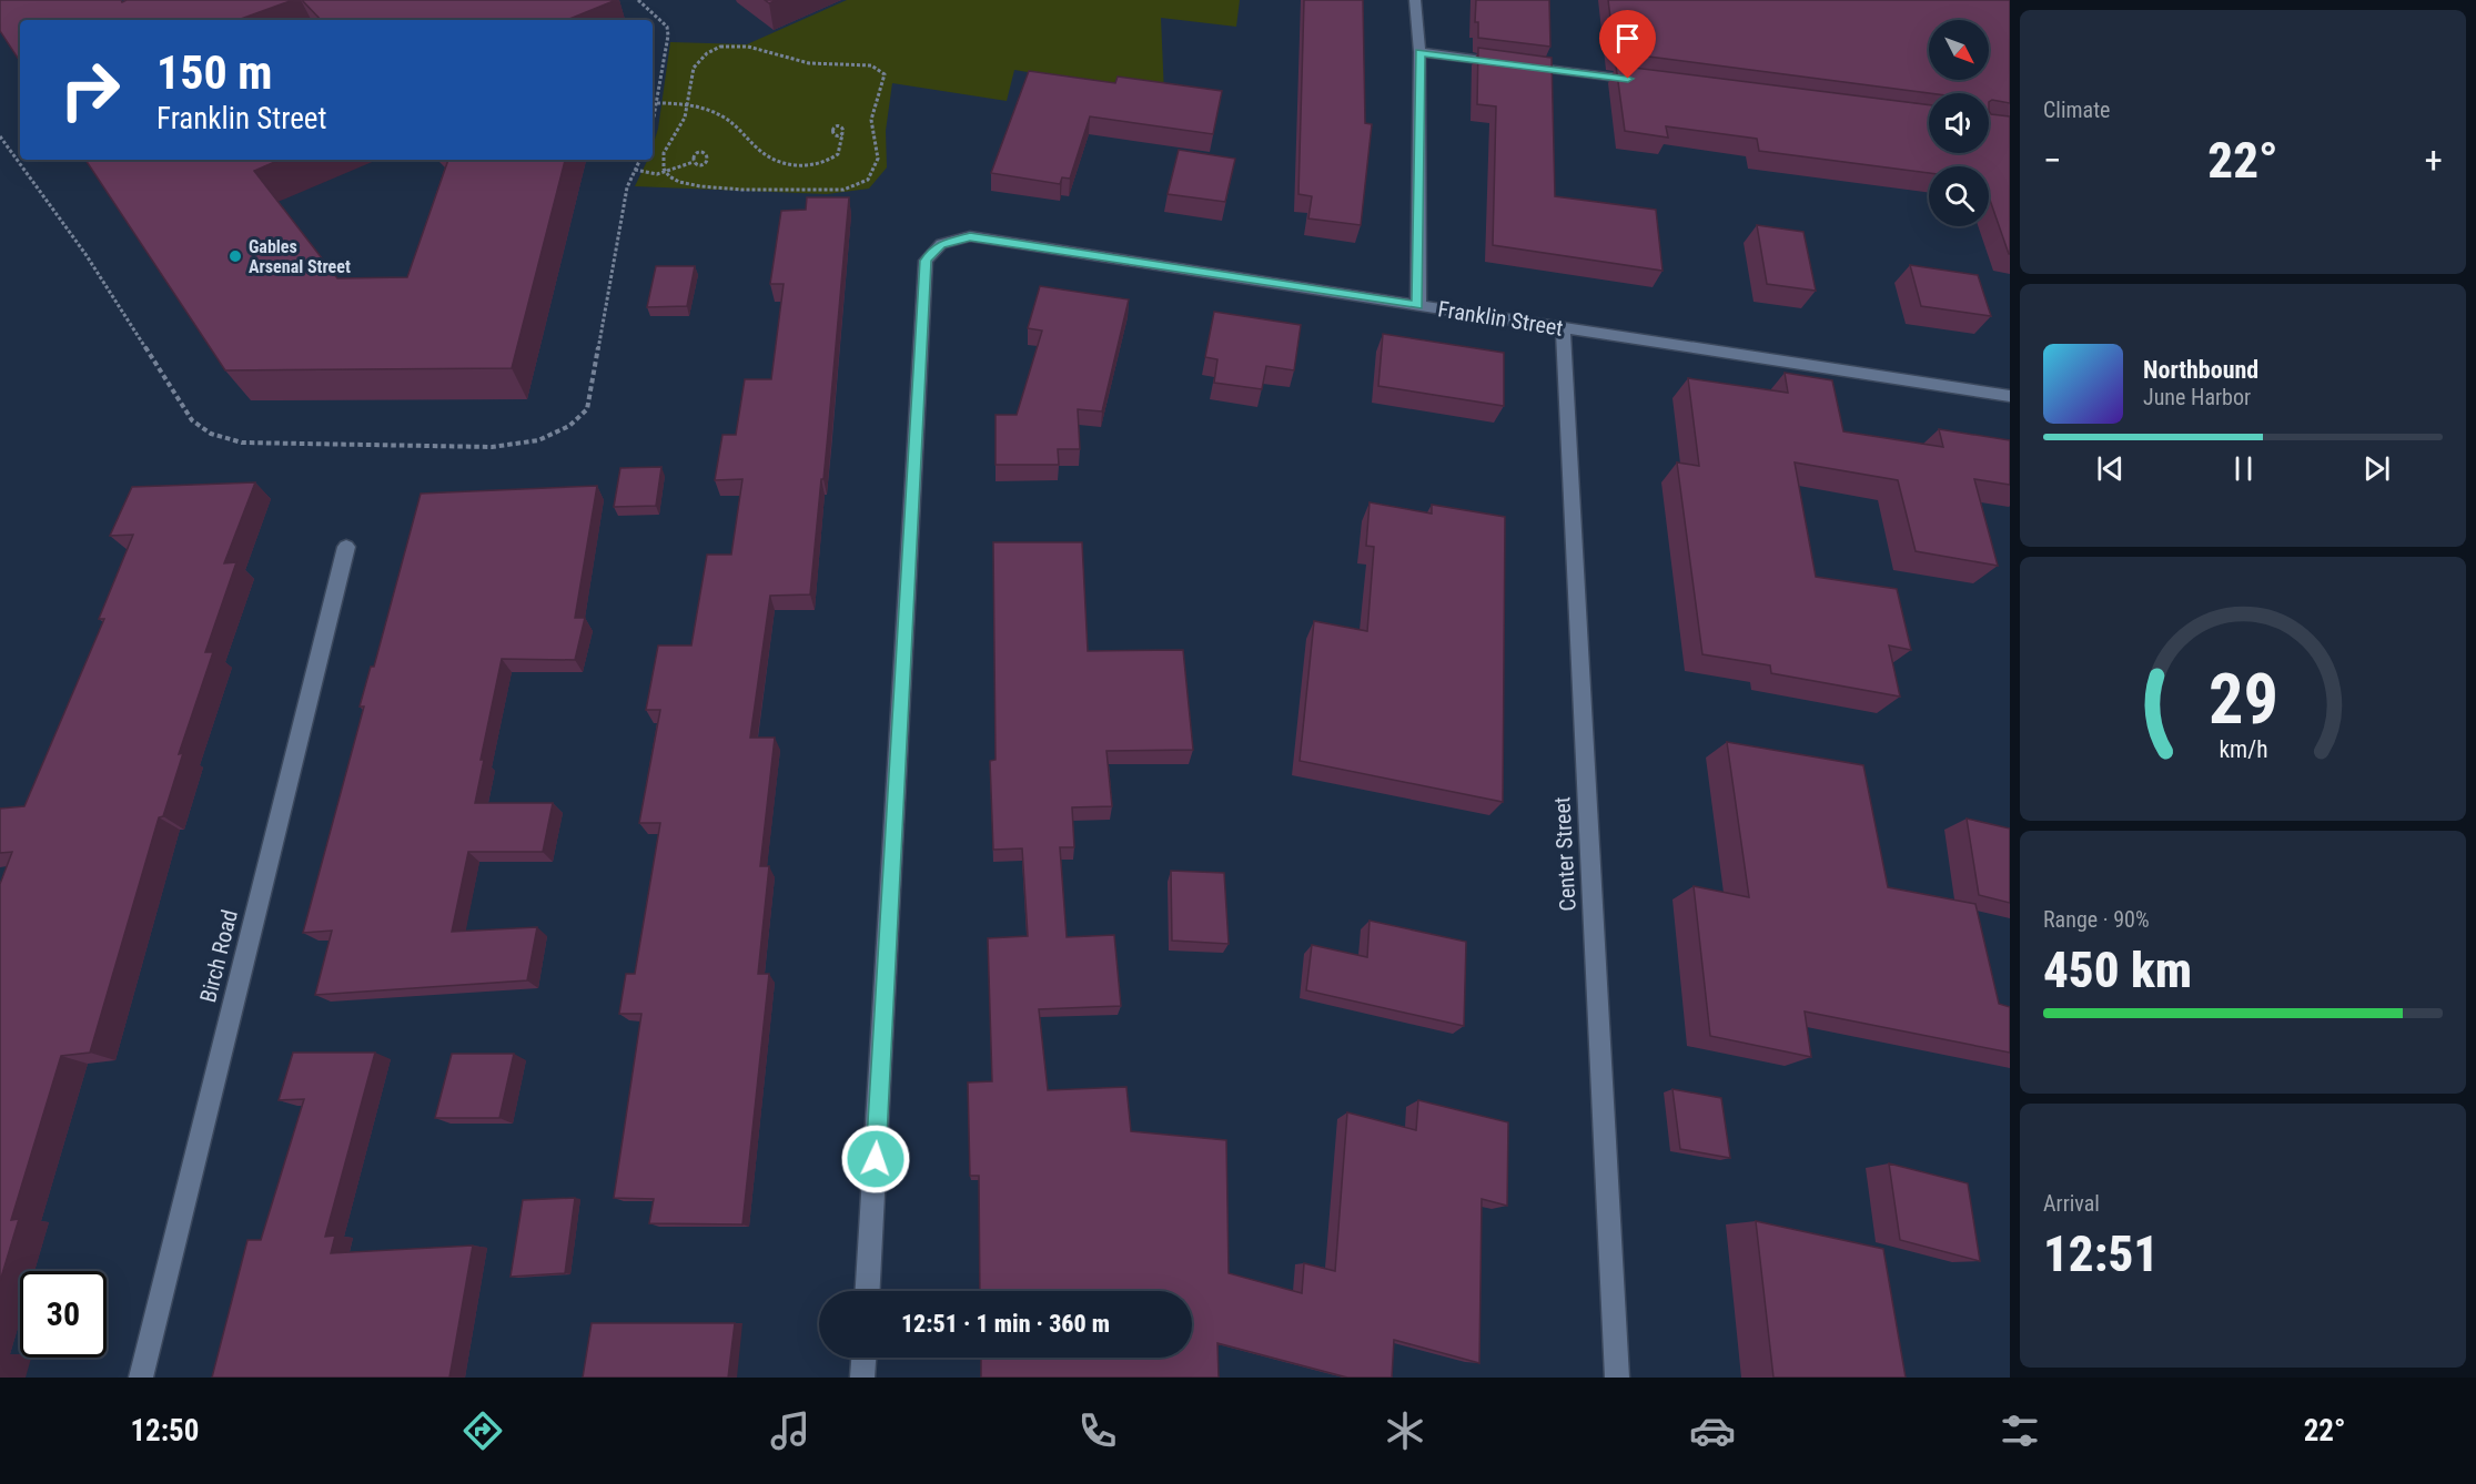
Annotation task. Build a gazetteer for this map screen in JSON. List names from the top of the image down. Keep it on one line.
{"streets":{"street":["Franklin Street","Center Street","Birch Road"]},"crossings":[["Franklin Street","Center Street"]],"places":["Gables Arsenal Street"],"north":"bottom right","page":{"tile":["Climate",["Range · 90%","450 km"],["Arrival","12:51"]],"turn":["150 m","Franklin Street"],"heat":["−","22°","+"],"song":["Northbound","June Harbor"],"limit":"30","trip":"12:51 · 1 min · 360 m","tabs":["12:50","22°"],"gauge":["29","km/h"]}}
